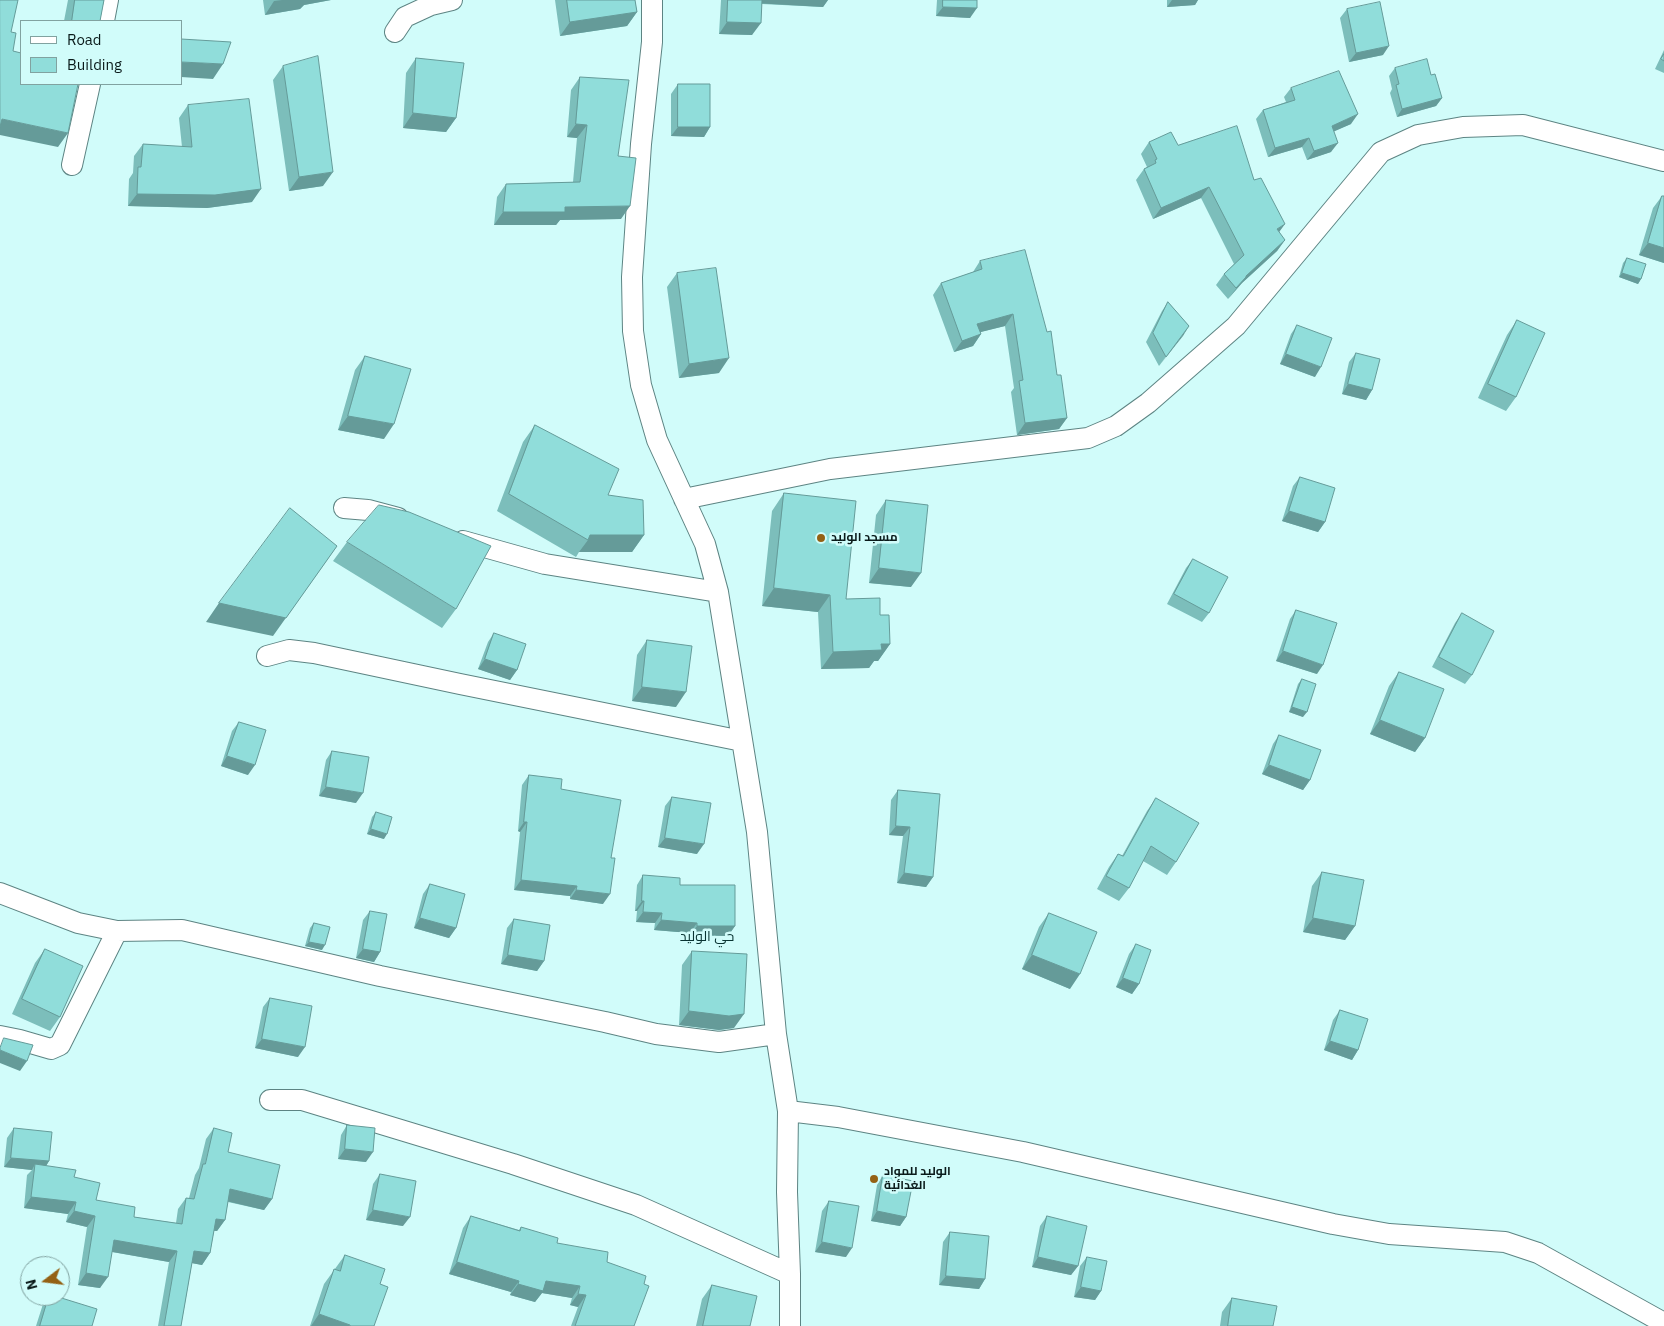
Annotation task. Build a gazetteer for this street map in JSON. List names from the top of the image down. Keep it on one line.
{"districts":["حي الوليد"],"places":["مسجد الوليد","الوليد للمواد الغدائية"],"legend":["Road","Building"],"north":"left"}
